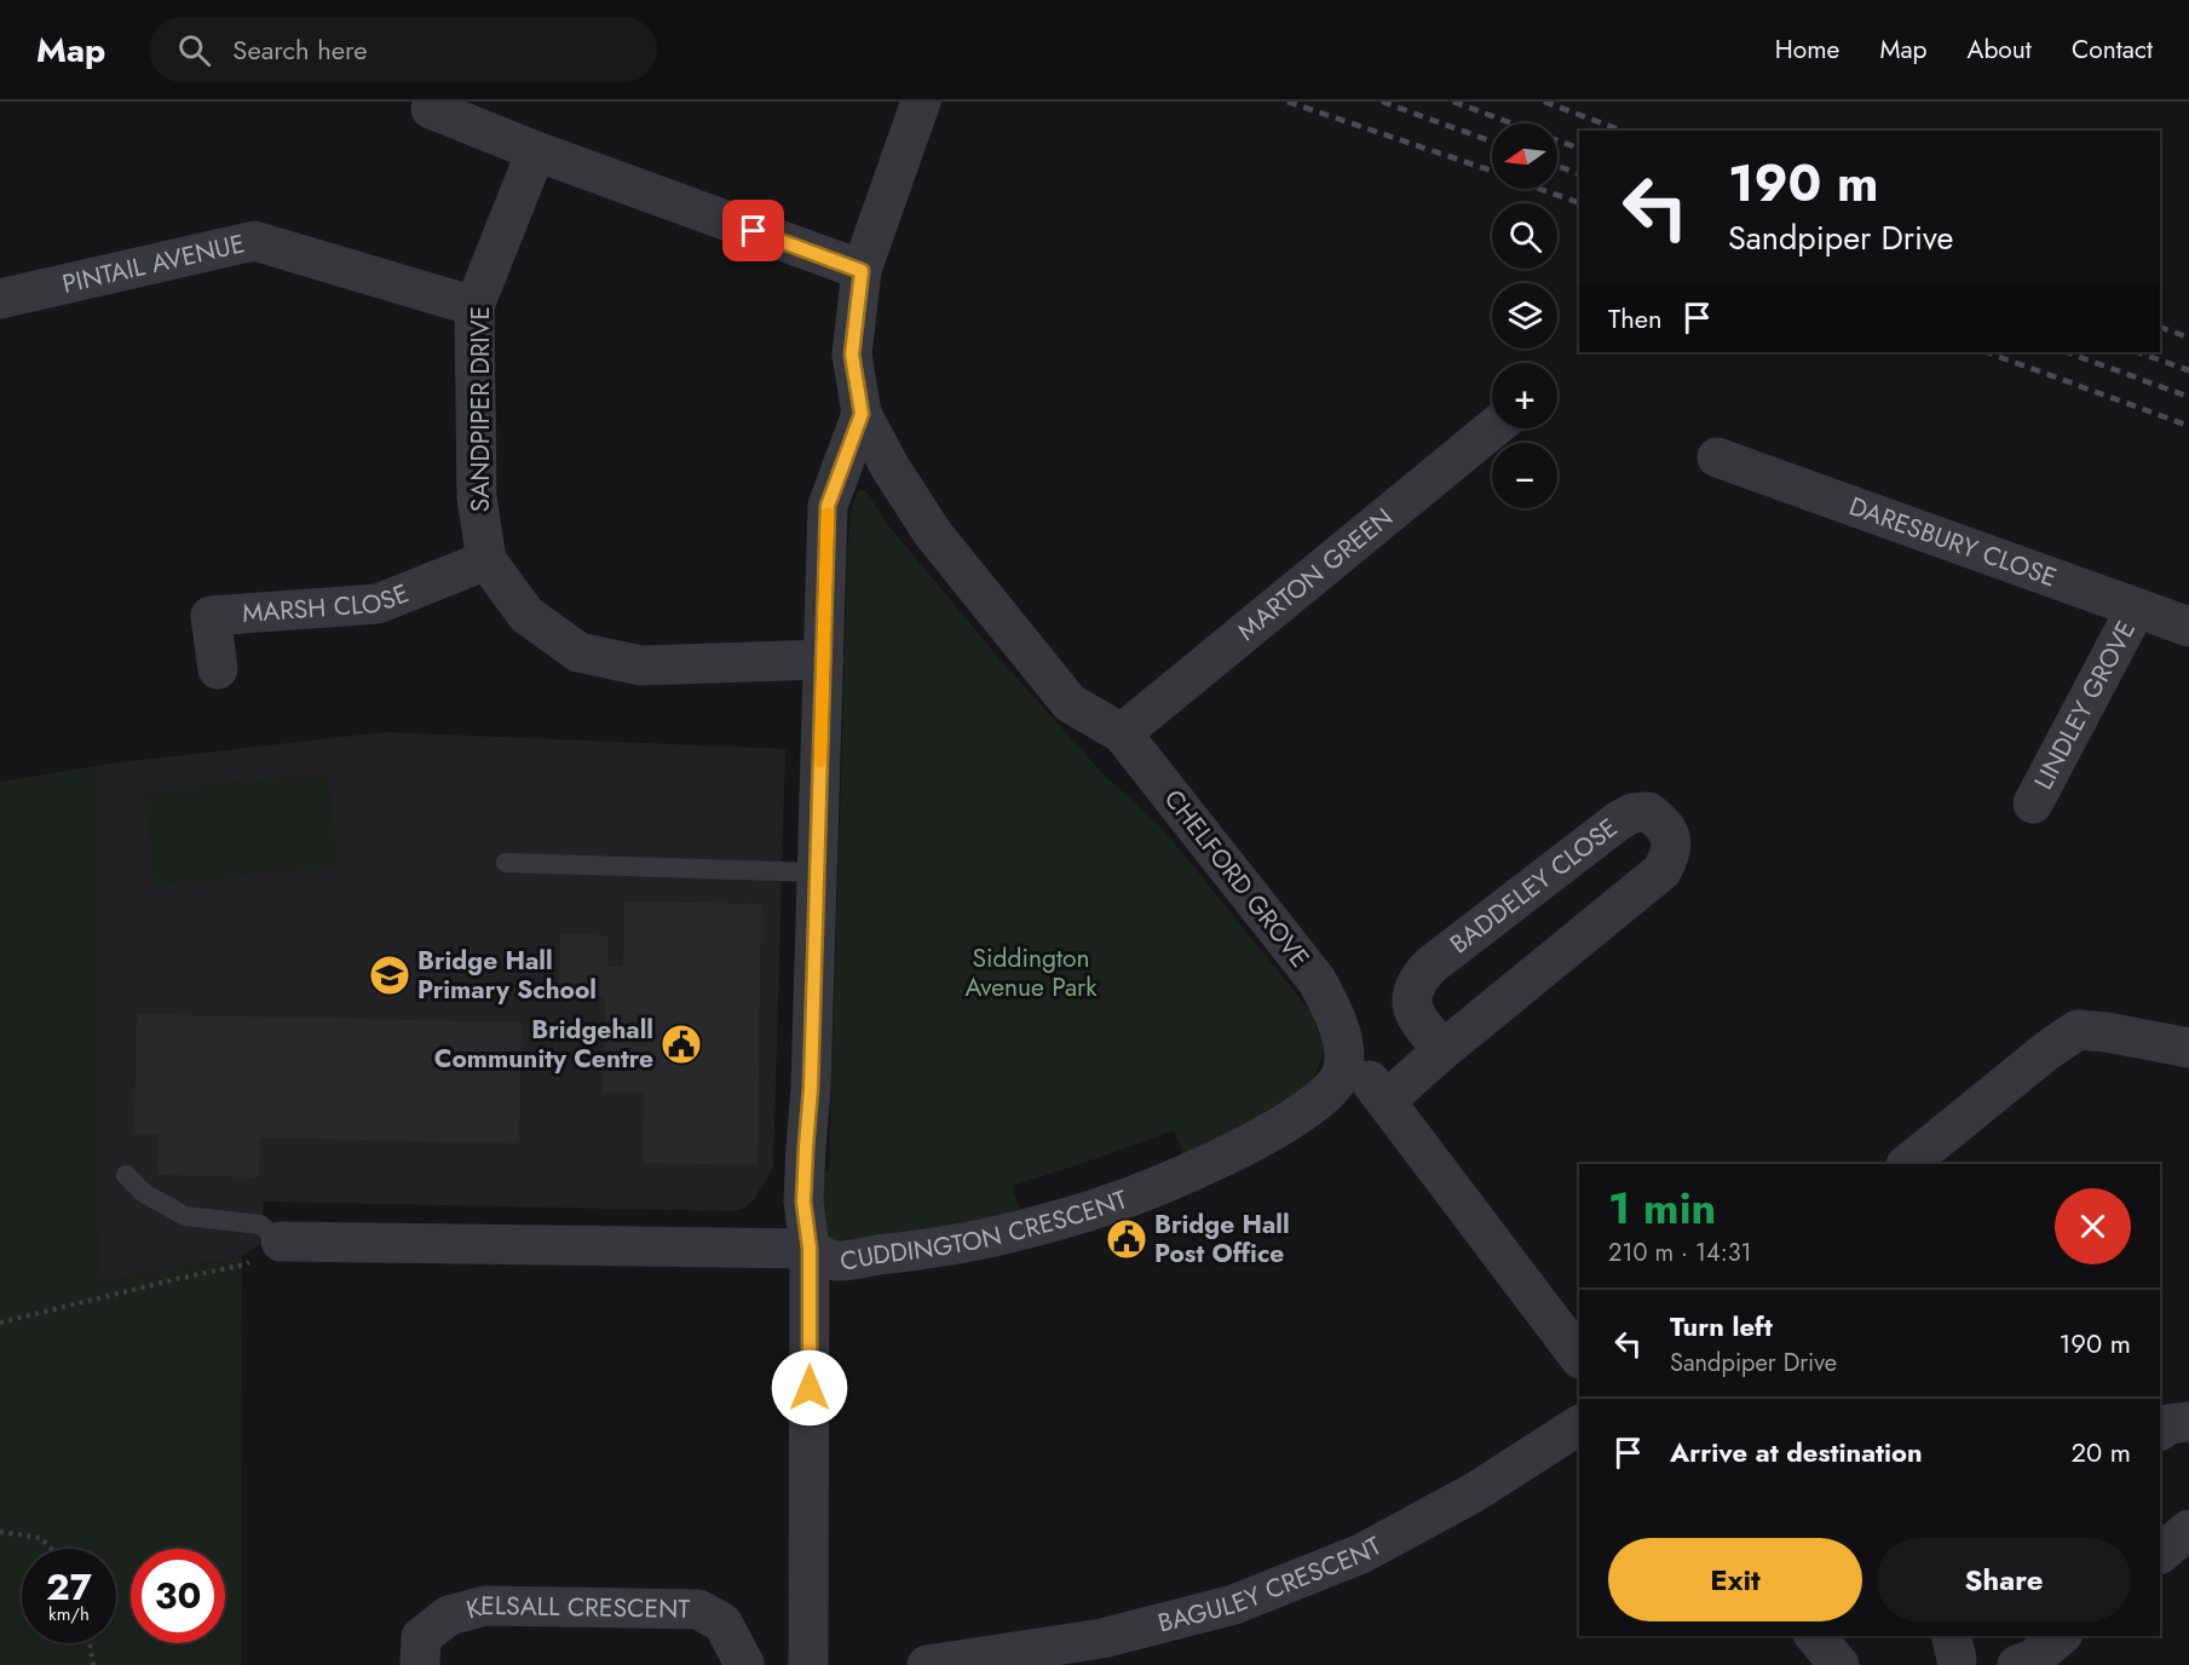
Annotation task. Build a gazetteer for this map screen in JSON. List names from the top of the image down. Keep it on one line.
{"streets":{"street":["PINTAIL AVENUE","SANDPIPER DRIVE","DARESBURY CLOSE","MARTON GREEN","MARSH CLOSE","LINDLEY GROVE","CHELFORD GROVE","BADDELEY CLOSE","CUDDINGTON CRESCENT","BAGULEY CRESCENT","KELSALL CRESCENT"]},"crossings":[["PINTAIL AVENUE","SANDPIPER DRIVE"],["SANDPIPER DRIVE","MARSH CLOSE"],["DARESBURY CLOSE","LINDLEY GROVE"],["MARTON GREEN","CHELFORD GROVE"],["CHELFORD GROVE","CUDDINGTON CRESCENT"]],"parks":["Siddington Avenue Park"],"places":{"school or university":["Bridge Hall Primary School"],"public building":["Bridgehall Community Centre","Bridge Hall Post Office"]},"north":"left","page":{"header":"Map","search":"Search here","nav":["Home","Map","About","Contact"],"map_buttons":["+","−"],"turn":["190 m","Sandpiper Drive"],"then":"Then","heading":["1 min","210 m · 14:31"],"list":[{"name":"Turn left","note":"Sandpiper Drive","value":"190 m"},{"name":"Arrive at destination","value":"20 m"}],"buttons":["Exit","Share"],"speed":"27 km/h","limit":"30"}}
